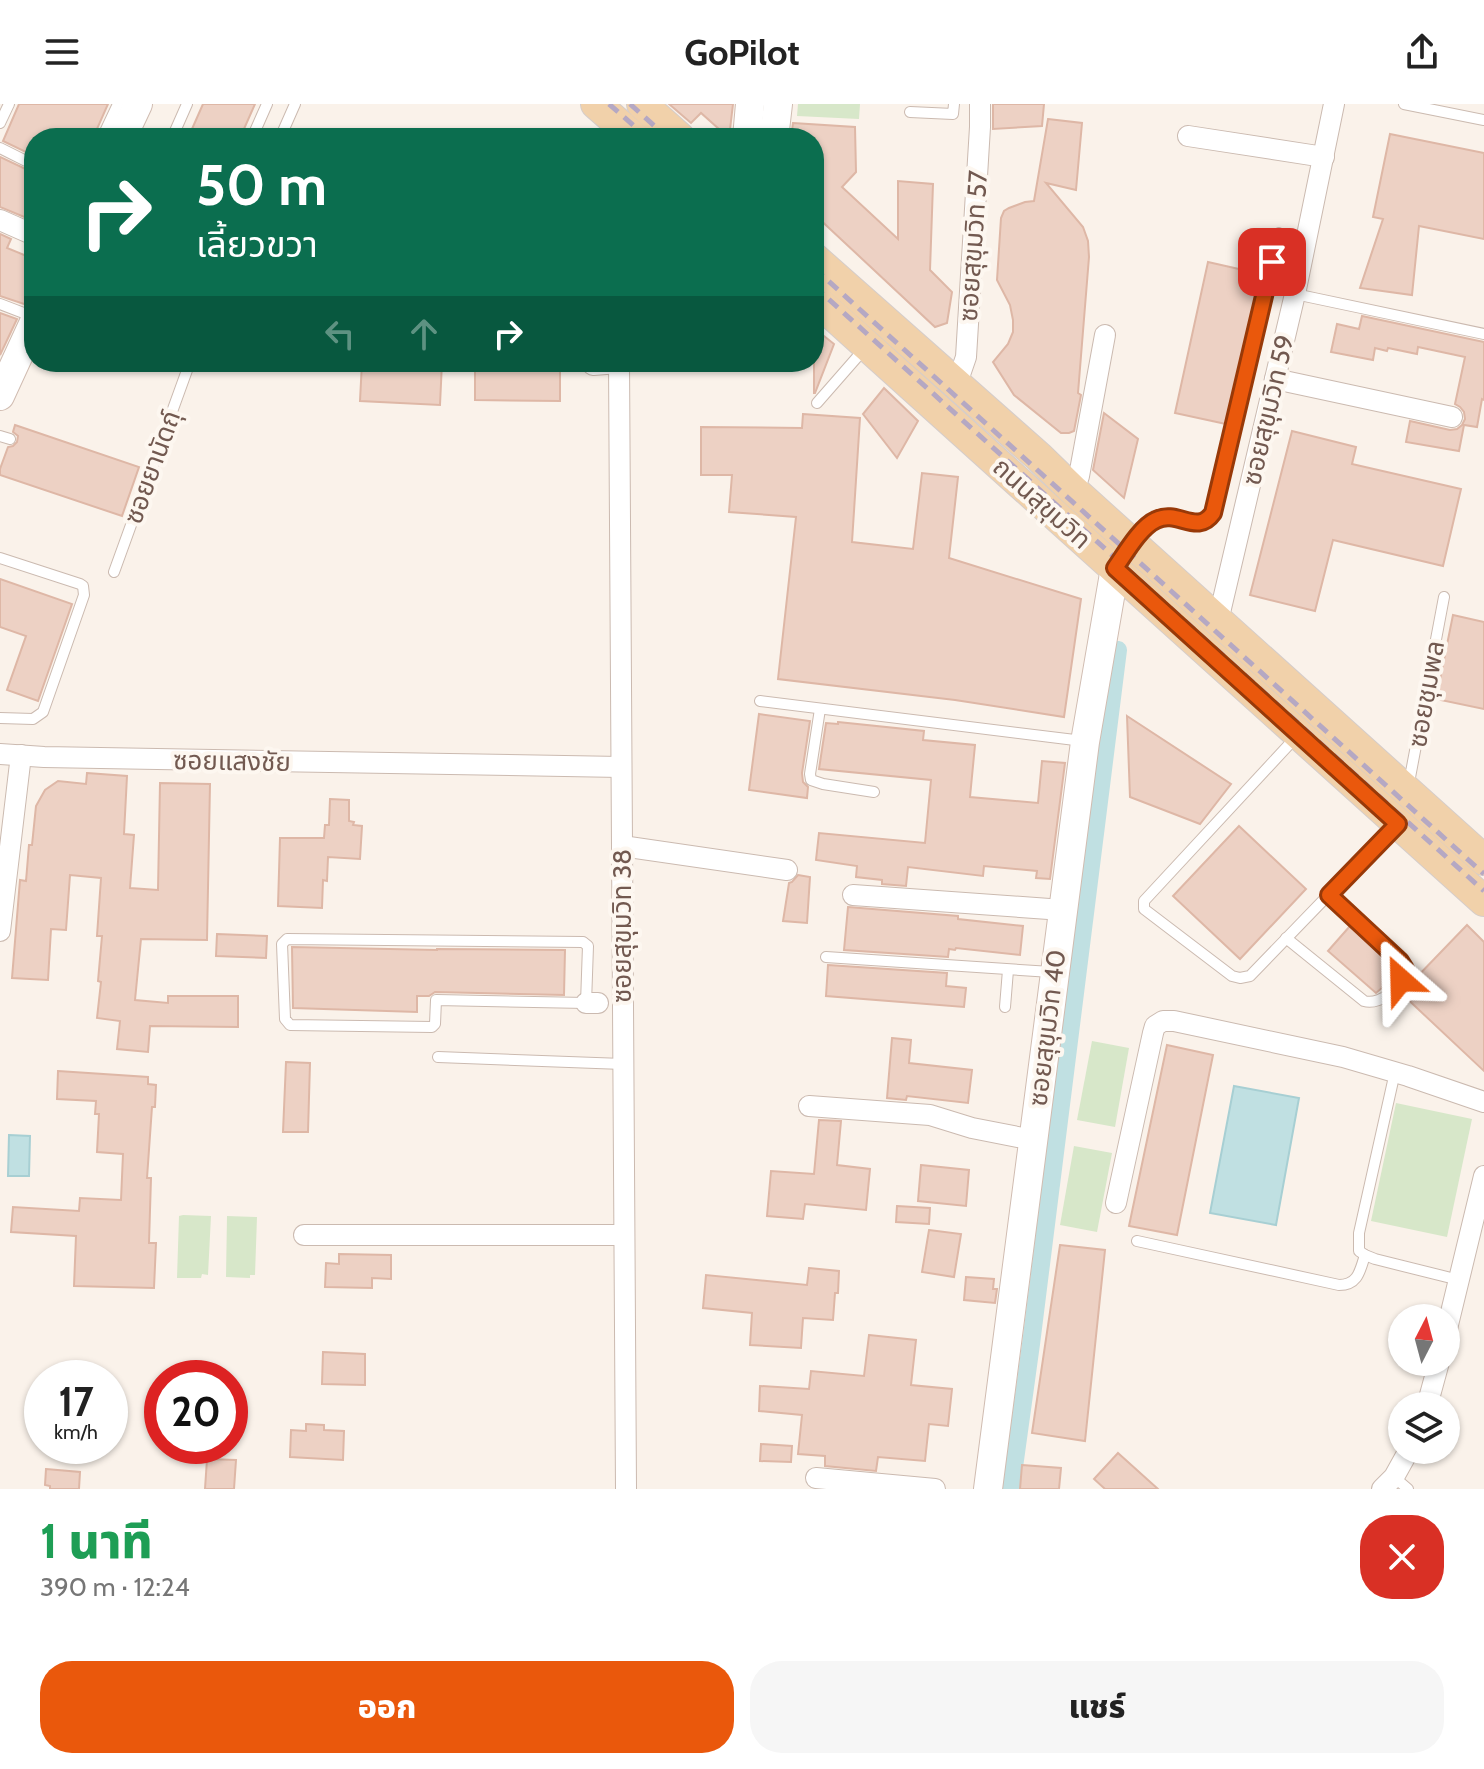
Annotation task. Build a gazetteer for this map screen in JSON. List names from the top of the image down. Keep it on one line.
{"streets":{"main road":["ถนนสุขุมวิท"],"street":["ซอยสุขุมวิท 57","ซอยสุขุมวิท 59","ซอยแสงชัย","ซอยสุขุมวิท 38","ซอยสุขุมวิท 40"],"lane":["ซอยยานัดถุ์","ซอยชุมพล"]},"crossings":[["ซอยสุขุมวิท 57","ถนนสุขุมวิท"],["ซอยสุขุมวิท 59","ถนนสุขุมวิท"],["ถนนสุขุมวิท","ซอยชุมพล"],["ถนนสุขุมวิท","ซอยสุขุมวิท 40"],["ซอยแสงชัย","ซอยสุขุมวิท 38"]],"north":"top","page":{"header":"GoPilot","turn":["50 m","เลี้ยวขวา"],"speed":"17 km/h","limit":"20","heading":["1 นาที","390 m · 12:24"],"buttons":["ออก","แชร์"]}}
